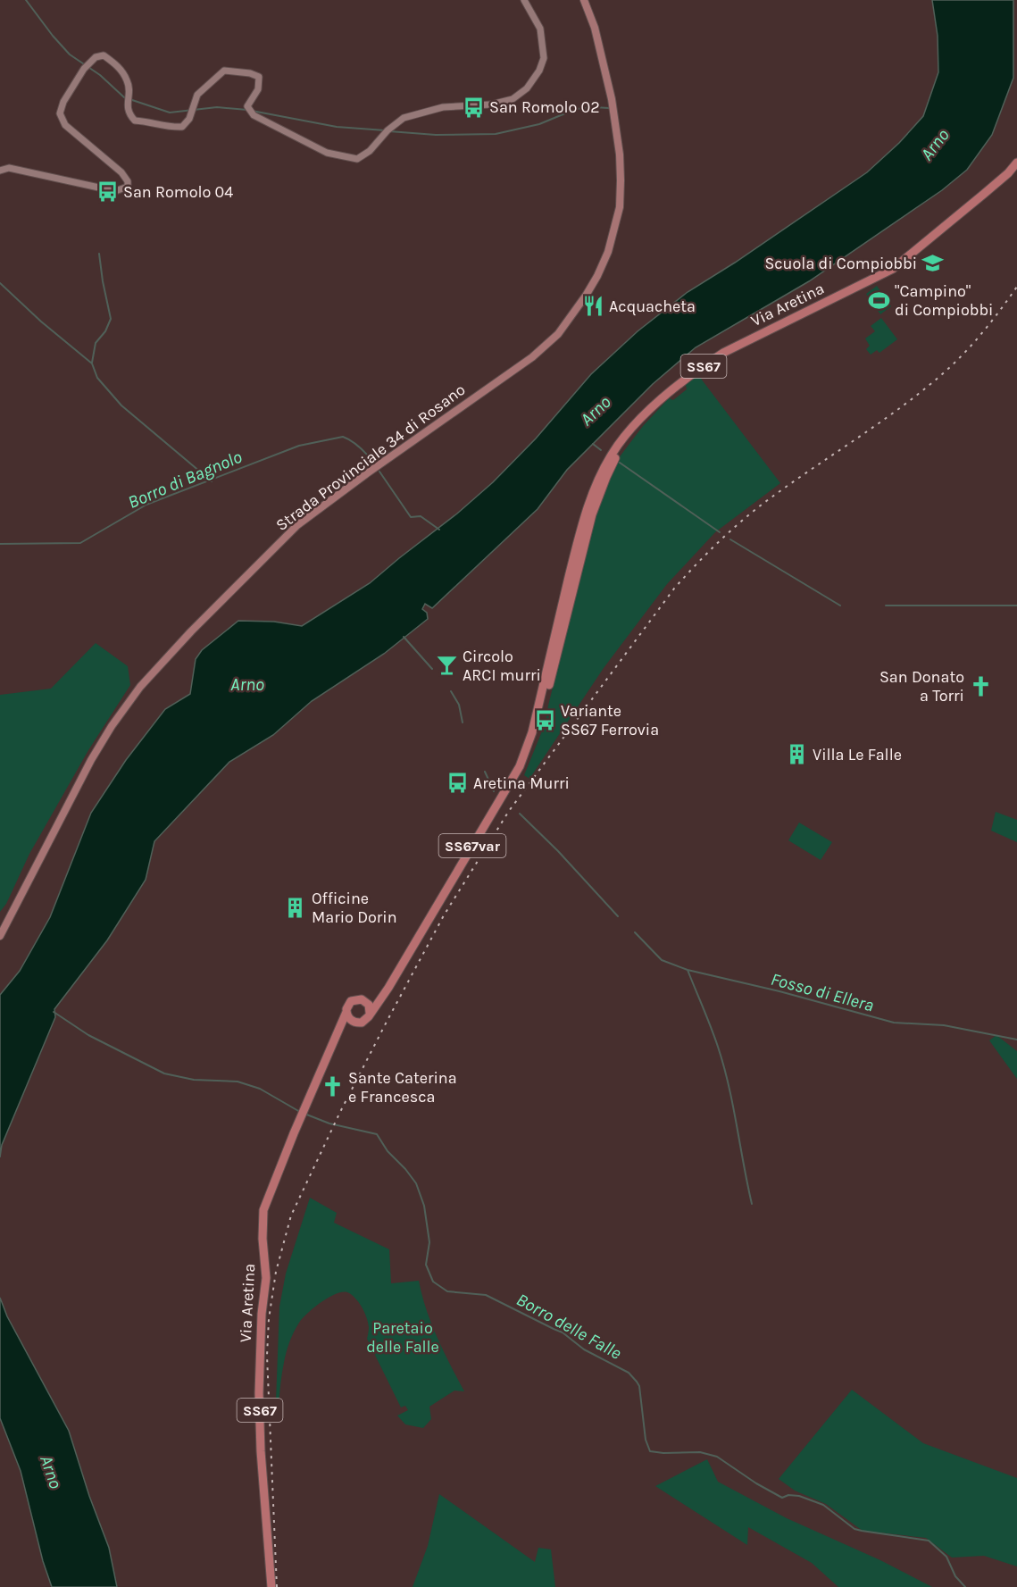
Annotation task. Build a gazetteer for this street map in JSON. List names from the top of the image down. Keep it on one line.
{"streets":{"main road":["Via Aretina","SS67","Strada Provinciale 34 di Rosano","SS67var"]},"crossings":[["Via Aretina","SS67var"]],"water":["Arno","Borro di Bagnolo","Fosso di Ellera","Borro delle Falle"],"parks":["Paretaio delle Falle"],"places":{"bus stop":["San Romolo 02","San Romolo 04","Variante SS67 Ferrovia","Aretina Murri"],"school or university":["Scuola di Compiobbi"],"sports":["\"Campino\" di Compiobbi"],"restaurant":["Acquacheta"],"bar":["Circolo ARCI murri"],"church":["San Donato a Torri","Sante Caterina e Francesca"],"building":["Villa Le Falle","Officine Mario Dorin"]}}
